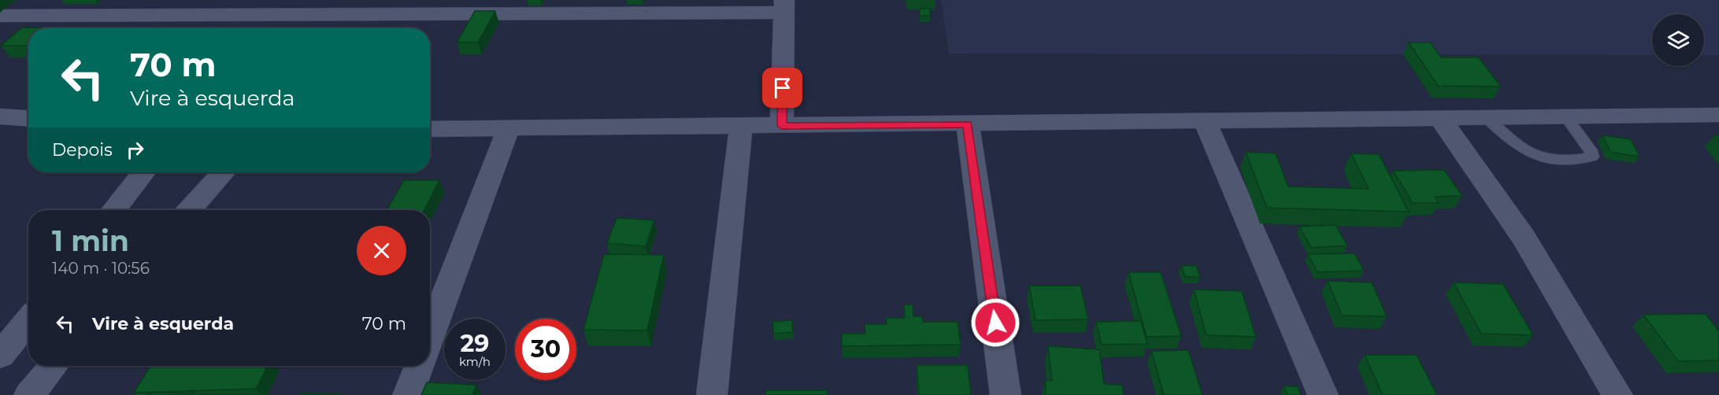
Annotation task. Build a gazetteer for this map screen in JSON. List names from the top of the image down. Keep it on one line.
{"page":{"turn":["70 m","Vire à esquerda"],"then":"Depois","heading":["1 min","140 m · 10:56"],"list":[{"name":"Vire à esquerda","value":"70 m"}],"speed":"29 km/h","limit":"30"}}
